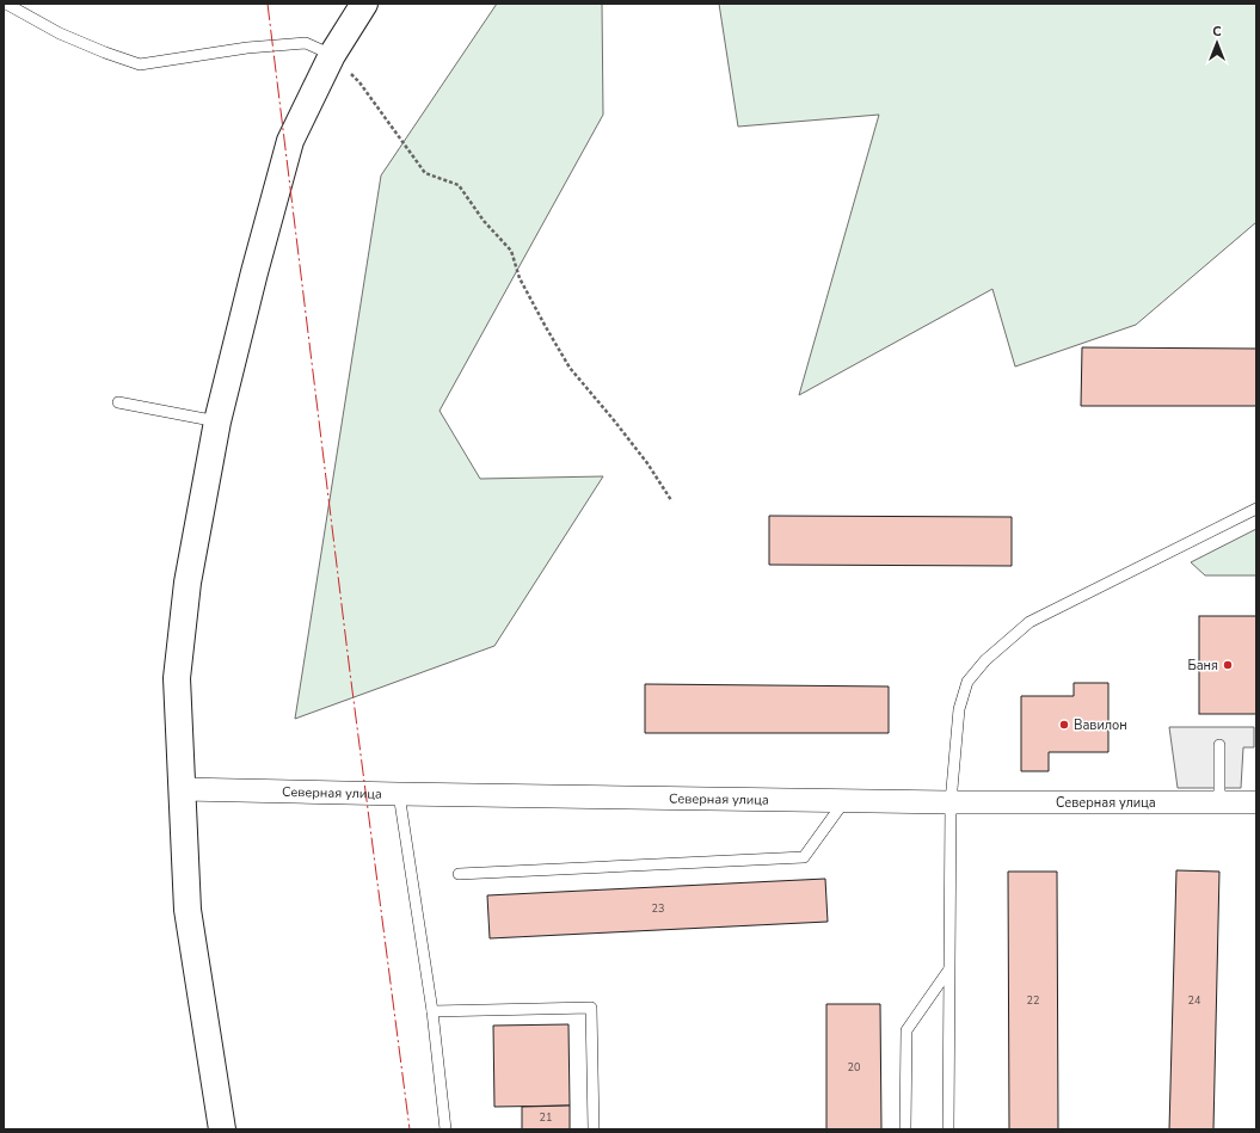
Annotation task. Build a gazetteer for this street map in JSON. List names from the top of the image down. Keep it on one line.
{"streets":{"street":["Северная улица"]},"places":["Баня","Вавилон"],"house_numbers":["23","22","24","20","21"],"north":"top"}
